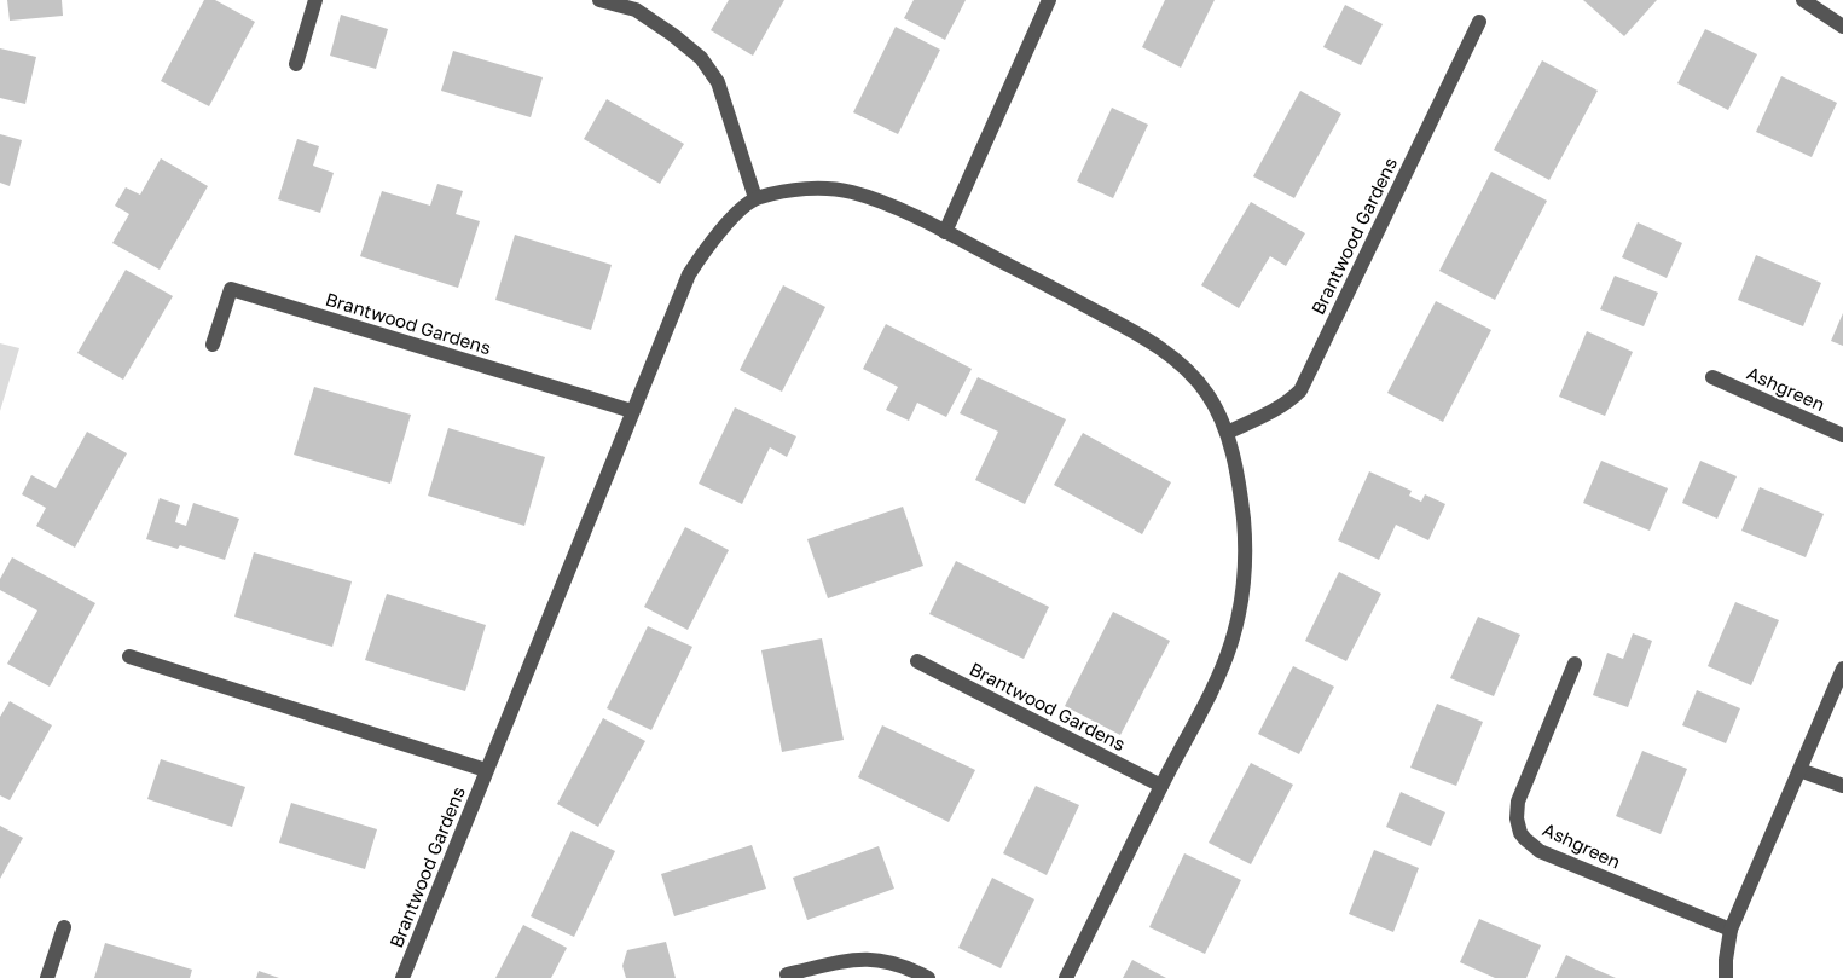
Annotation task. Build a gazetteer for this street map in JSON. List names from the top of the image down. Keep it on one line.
{"streets":{"street":["Brantwood Gardens","Ashgreen"]}}
